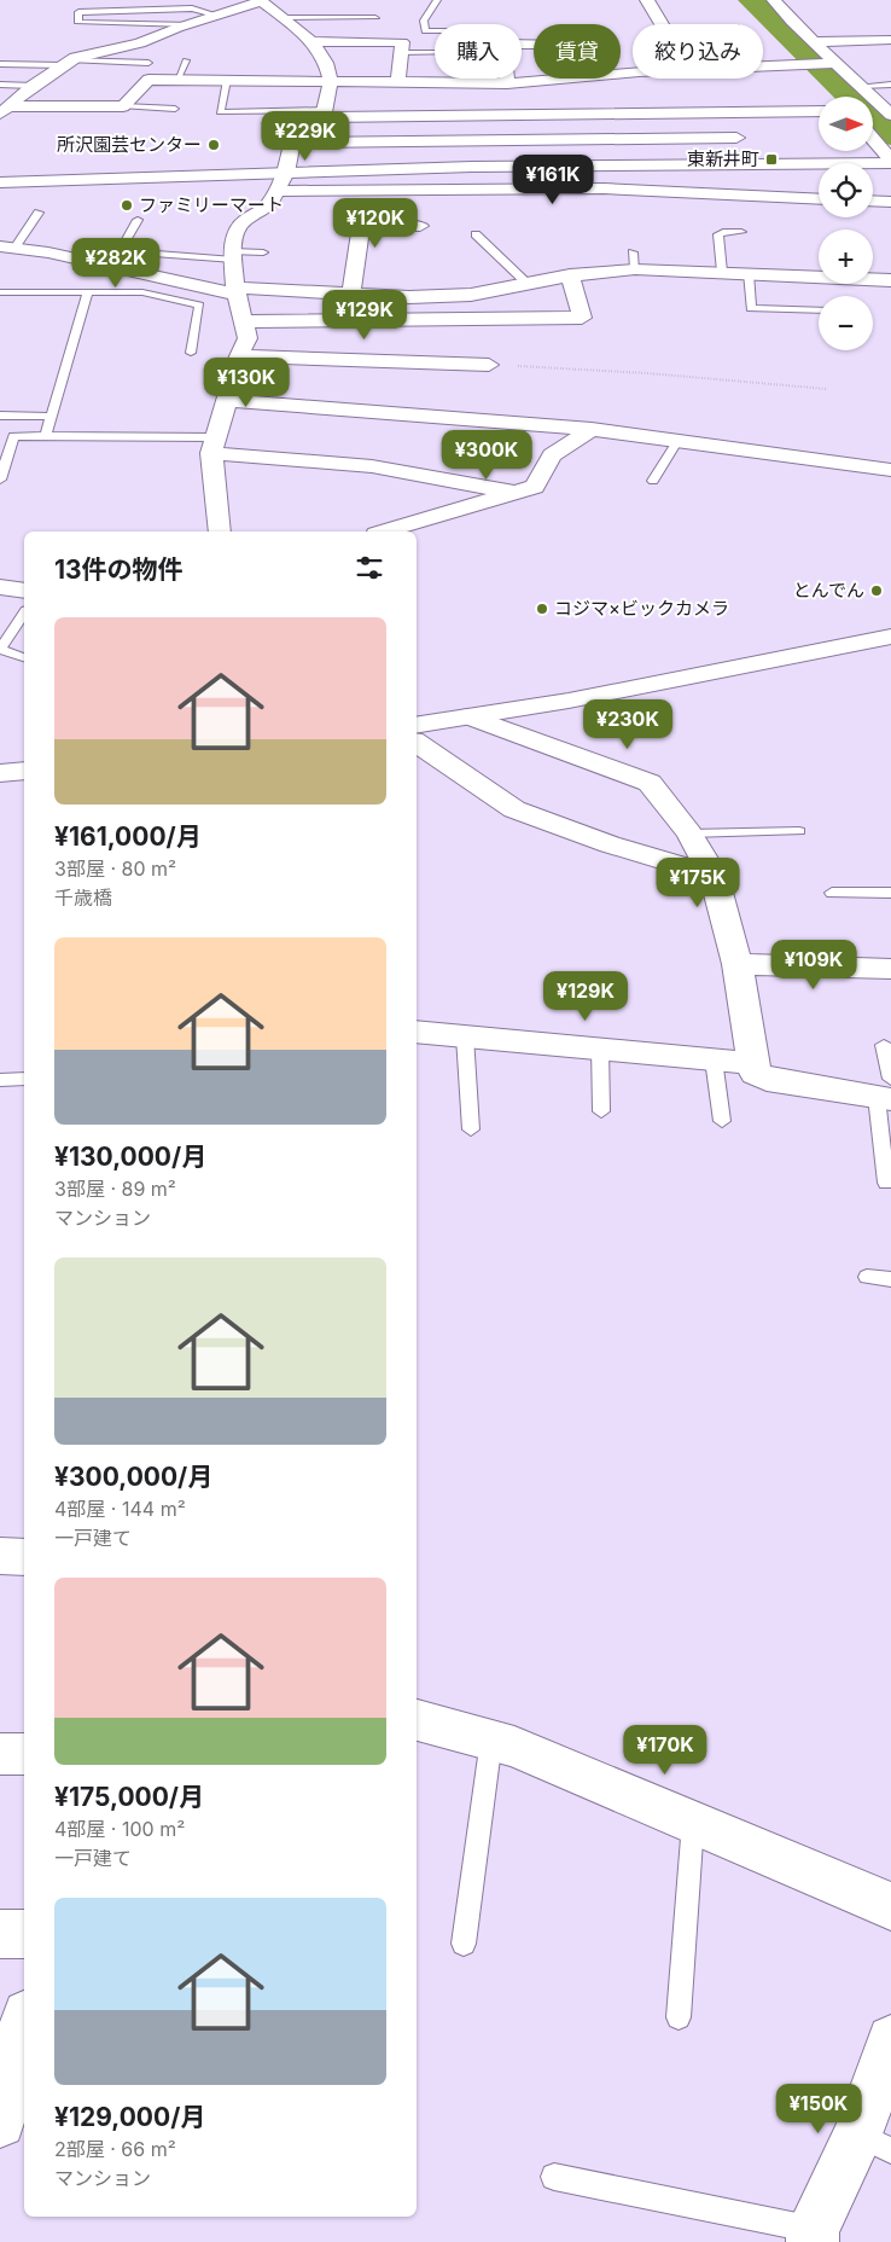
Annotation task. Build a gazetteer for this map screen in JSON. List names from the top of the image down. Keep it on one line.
{"places":{"other":["所沢園芸センター","ファミリーマート","とんでん","コジマ×ビックカメラ"],"transit":["東新井町"]},"north":"right","page":{"chip":["購入","賃貸","絞り込み"],"map_buttons":["+","−"],"price":["¥229K","¥161K","¥120K","¥282K","¥129K","¥130K","¥300K","¥230K","¥175K","¥109K","¥129K","¥170K","¥150K"],"heading":"13件の物件","list":[{"name":"¥161,000/月","note":"3部屋 · 80 m² · 千歳橋"},{"name":"¥130,000/月","note":"3部屋 · 89 m² · マンション"},{"name":"¥300,000/月","note":"4部屋 · 144 m² · 一戸建て"},{"name":"¥175,000/月","note":"4部屋 · 100 m² · 一戸建て"},{"name":"¥129,000/月","note":"2部屋 · 66 m² · マンション"}]}}
